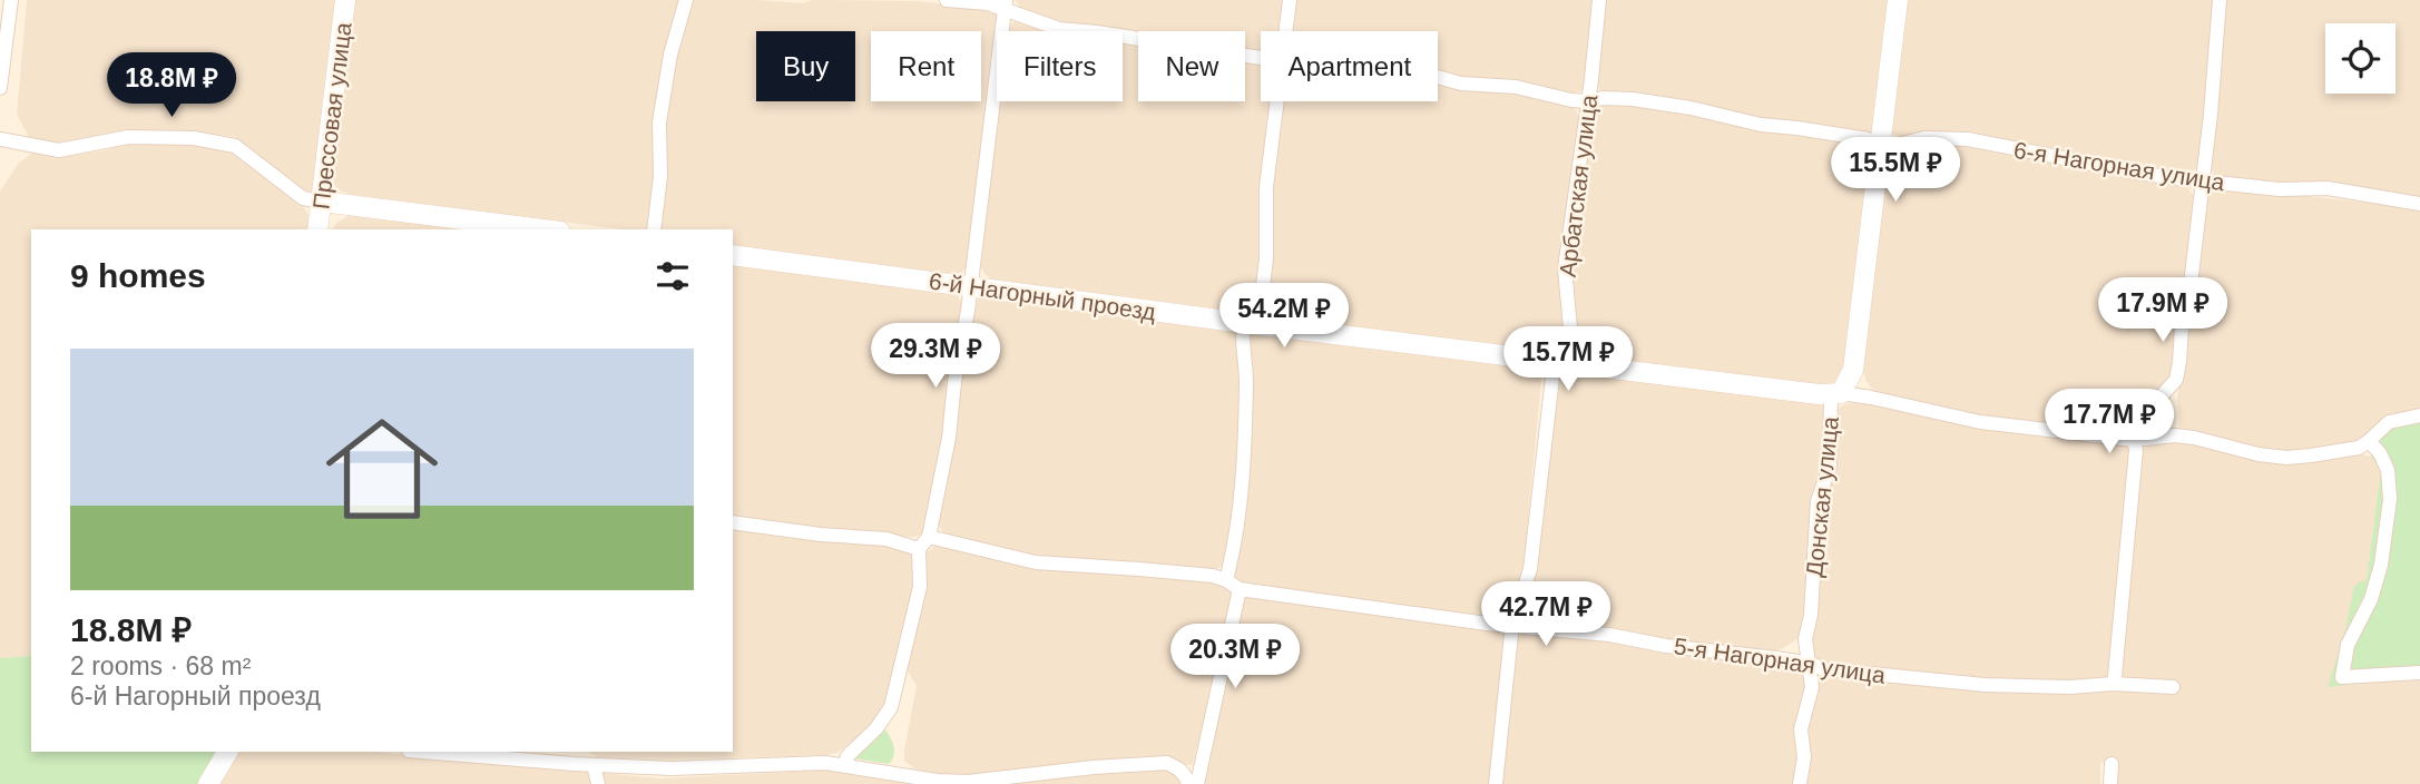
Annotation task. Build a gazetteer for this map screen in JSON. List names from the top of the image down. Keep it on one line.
{"streets":{"street":["Прессовая улица","6-я Нагорная улица","Арбатская улица","6-й Нагорный проезд","Донская улица","5-я Нагорная улица"]},"crossings":[["6-я Нагорная улица","Арбатская улица"],["6-я Нагорная улица","Донская улица"],["Арбатская улица","6-й Нагорный проезд"],["Арбатская улица","5-я Нагорная улица"],["6-й Нагорный проезд","Донская улица"],["Донская улица","5-я Нагорная улица"]],"page":{"chip":["Buy","Rent","Filters","New","Apartment"],"price":["18.8M ₽","15.5M ₽","17.9M ₽","54.2M ₽","29.3M ₽","15.7M ₽","17.7M ₽","42.7M ₽","20.3M ₽"],"heading":"9 homes","list":[{"name":"18.8M ₽","note":"2 rooms · 68 m² · 6-й Нагорный проезд"}]}}
